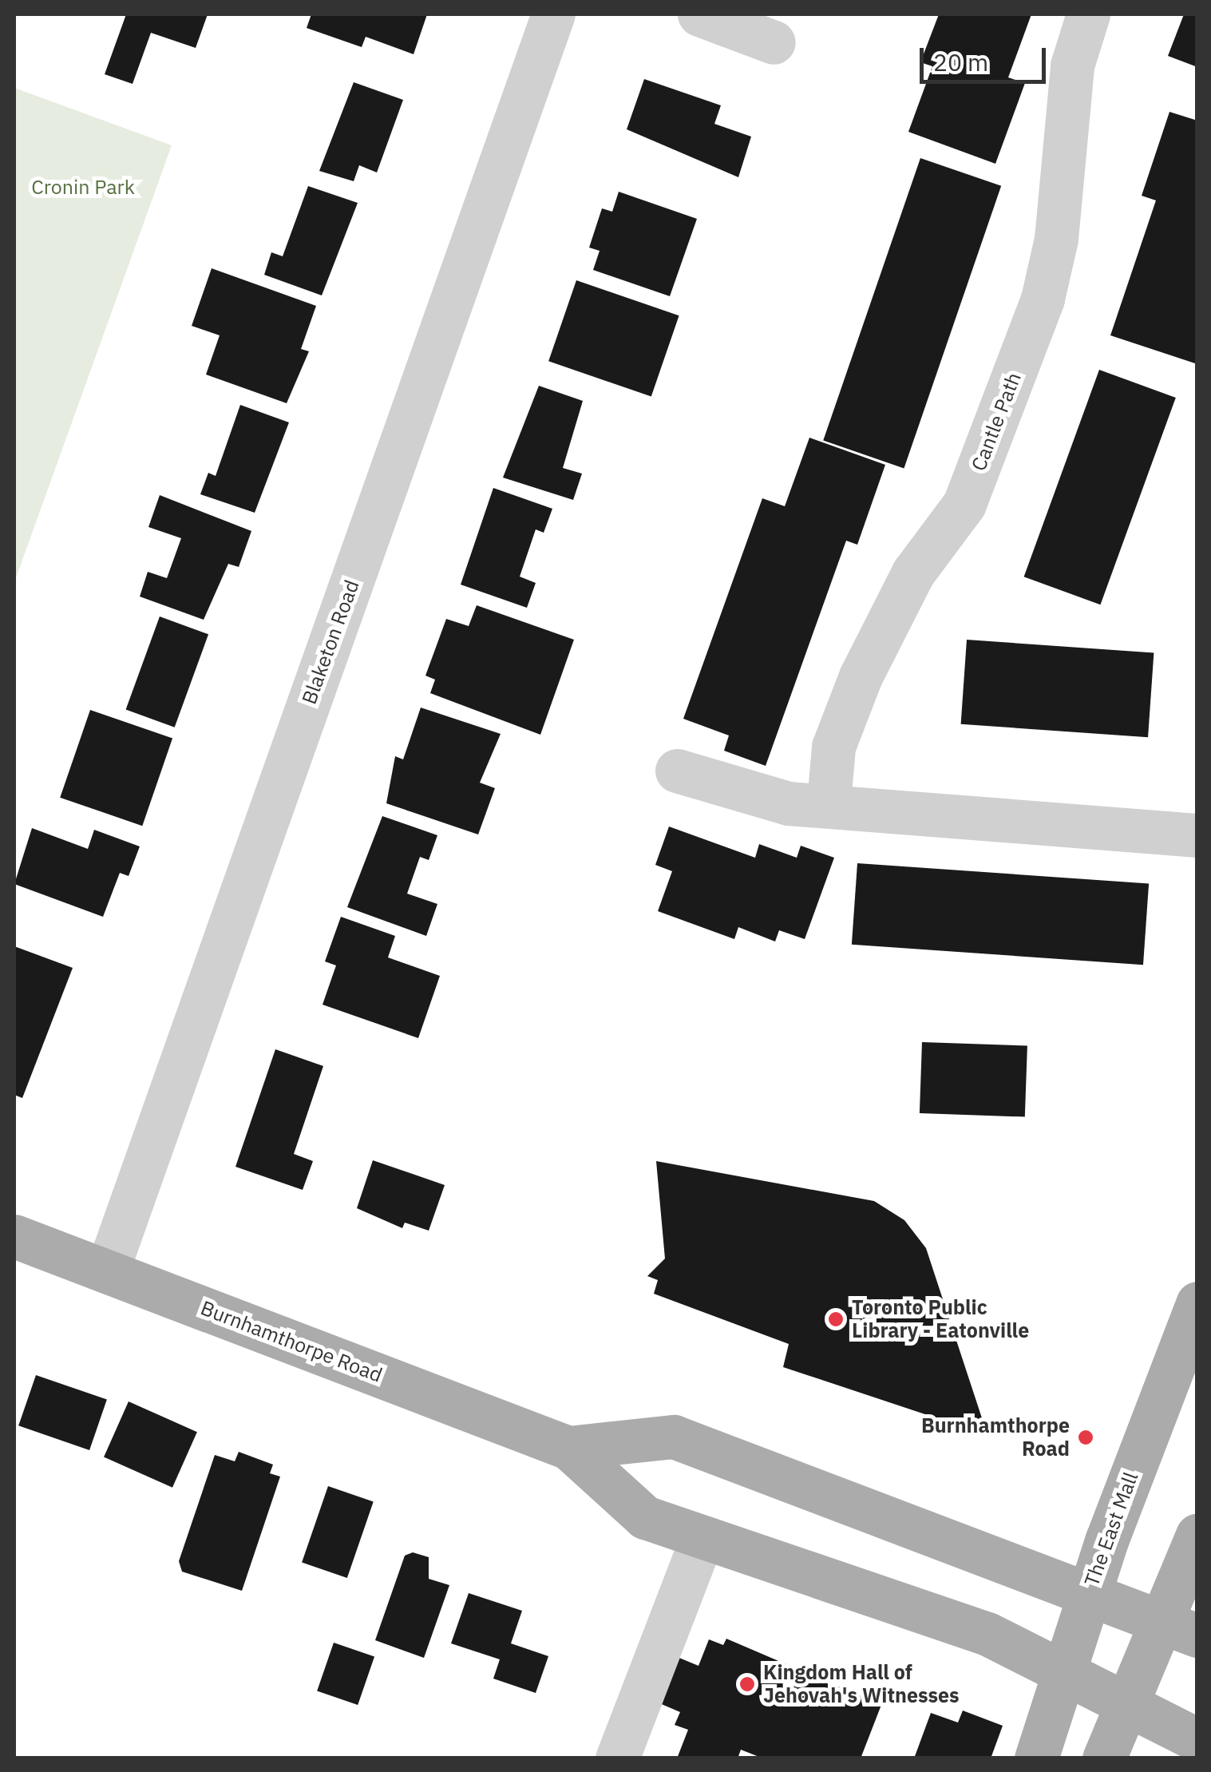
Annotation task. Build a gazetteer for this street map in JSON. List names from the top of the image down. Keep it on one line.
{"streets":{"main road":["Burnhamthorpe Road","The East Mall"],"street":["Cantle Path","Blaketon Road"]},"crossings":[["Blaketon Road","Burnhamthorpe Road"],["Burnhamthorpe Road","The East Mall"]],"parks":["Cronin Park"],"places":["Toronto Public Library - Eatonville","Burnhamthorpe Road","Kingdom Hall of Jehovah's Witnesses"],"scale_bar":"20 m"}
